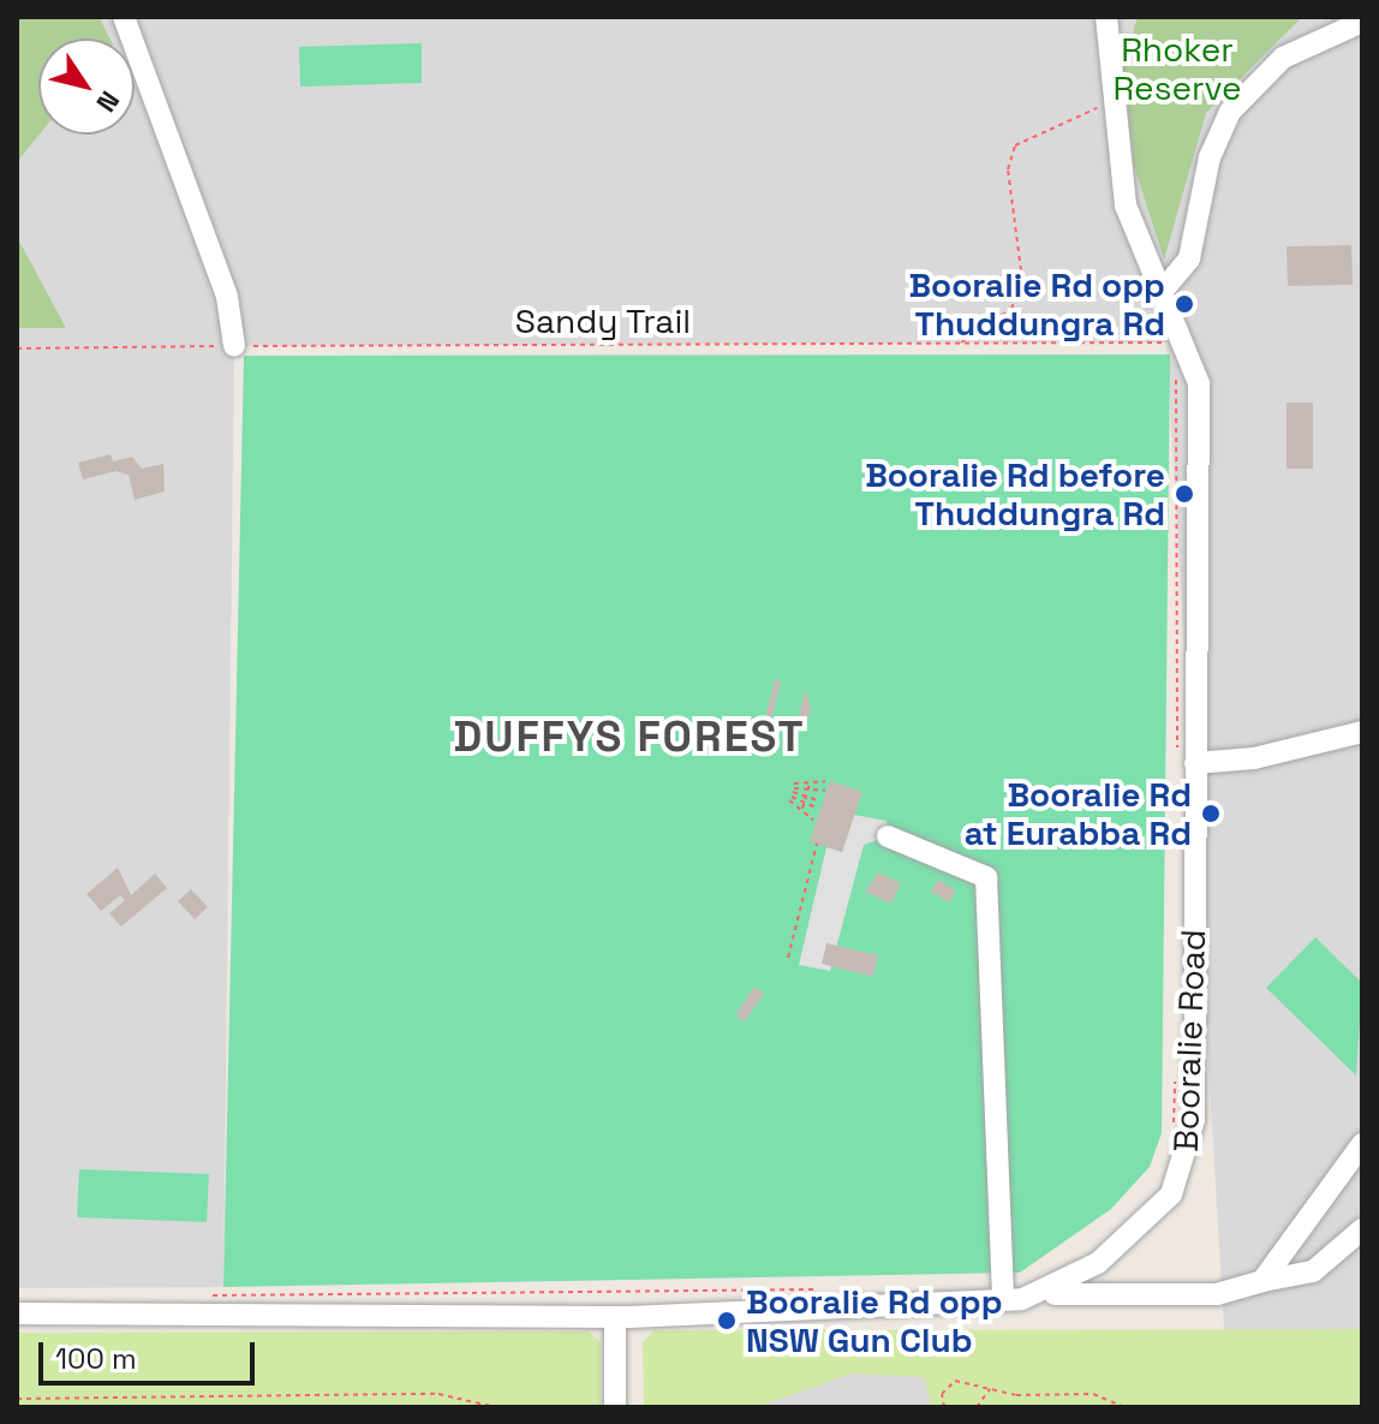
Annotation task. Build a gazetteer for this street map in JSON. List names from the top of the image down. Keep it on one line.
{"streets":{"street":["Booralie Road"],"path":["Sandy Trail"]},"crossings":[["Sandy Trail","Booralie Road"]],"districts":["DUFFYS FOREST"],"parks":["Rhoker Reserve"],"places":["Booralie Rd opp Thuddungra Rd","Booralie Rd before Thuddungra Rd","Booralie Rd at Eurabba Rd","Booralie Rd opp NSW Gun Club"],"scale_bar":"100 m","north":"bottom right"}
